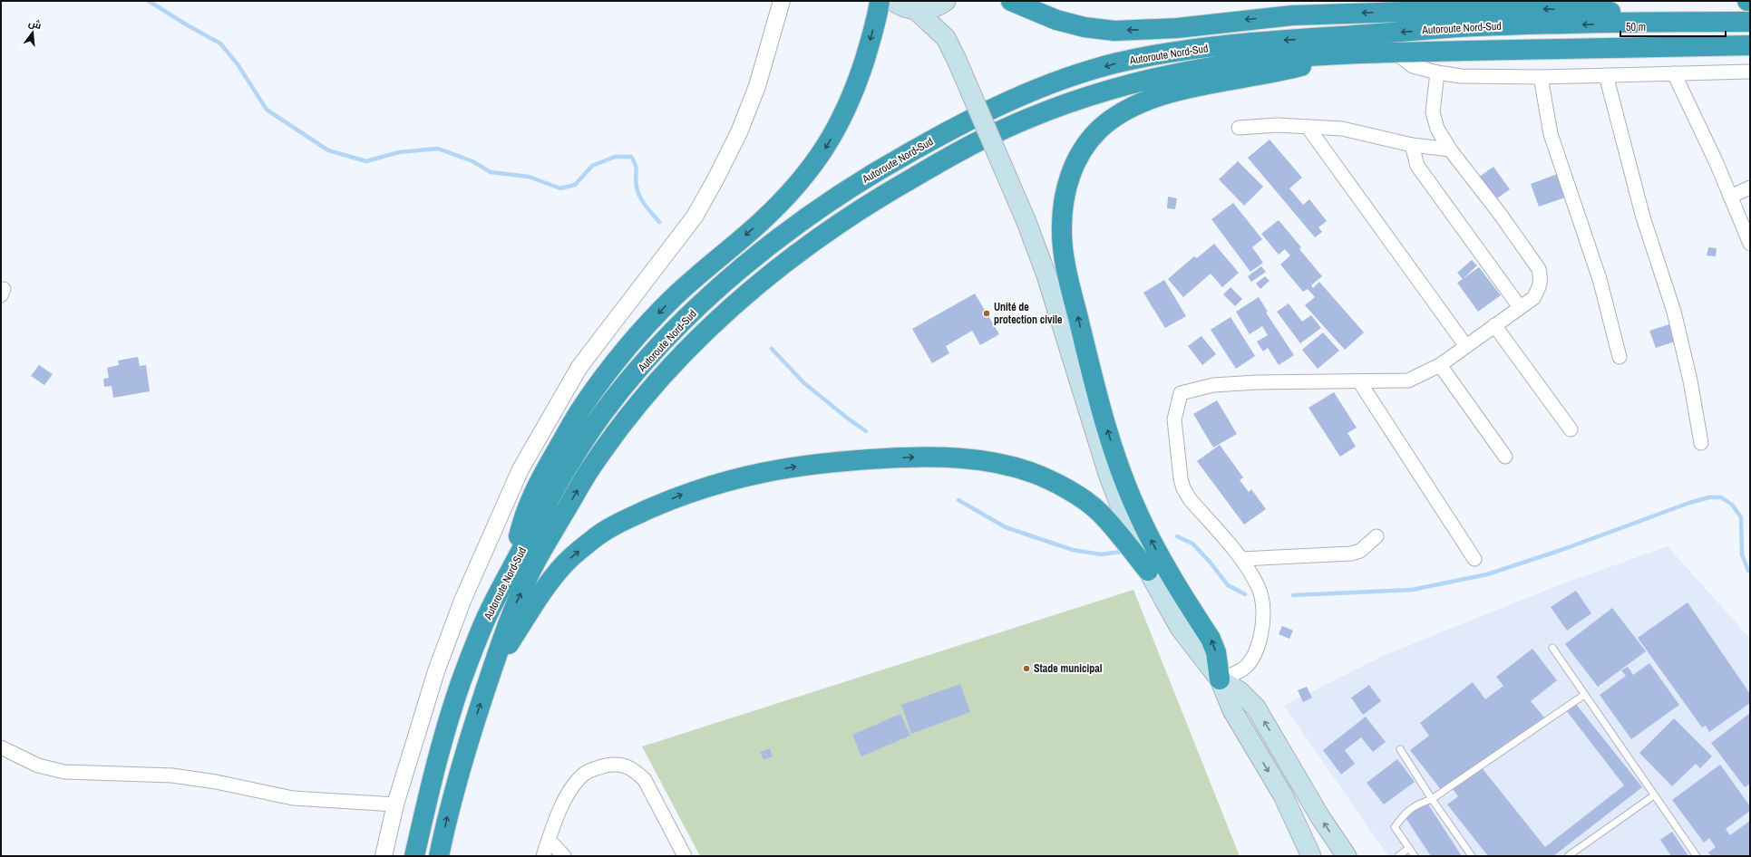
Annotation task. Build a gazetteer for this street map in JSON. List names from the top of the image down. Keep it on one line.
{"streets":{"highway":["Autoroute Nord-Sud"]},"places":["Unité de protection civile","Stade municipal"],"scale_bar":"50 m","north":"top"}
